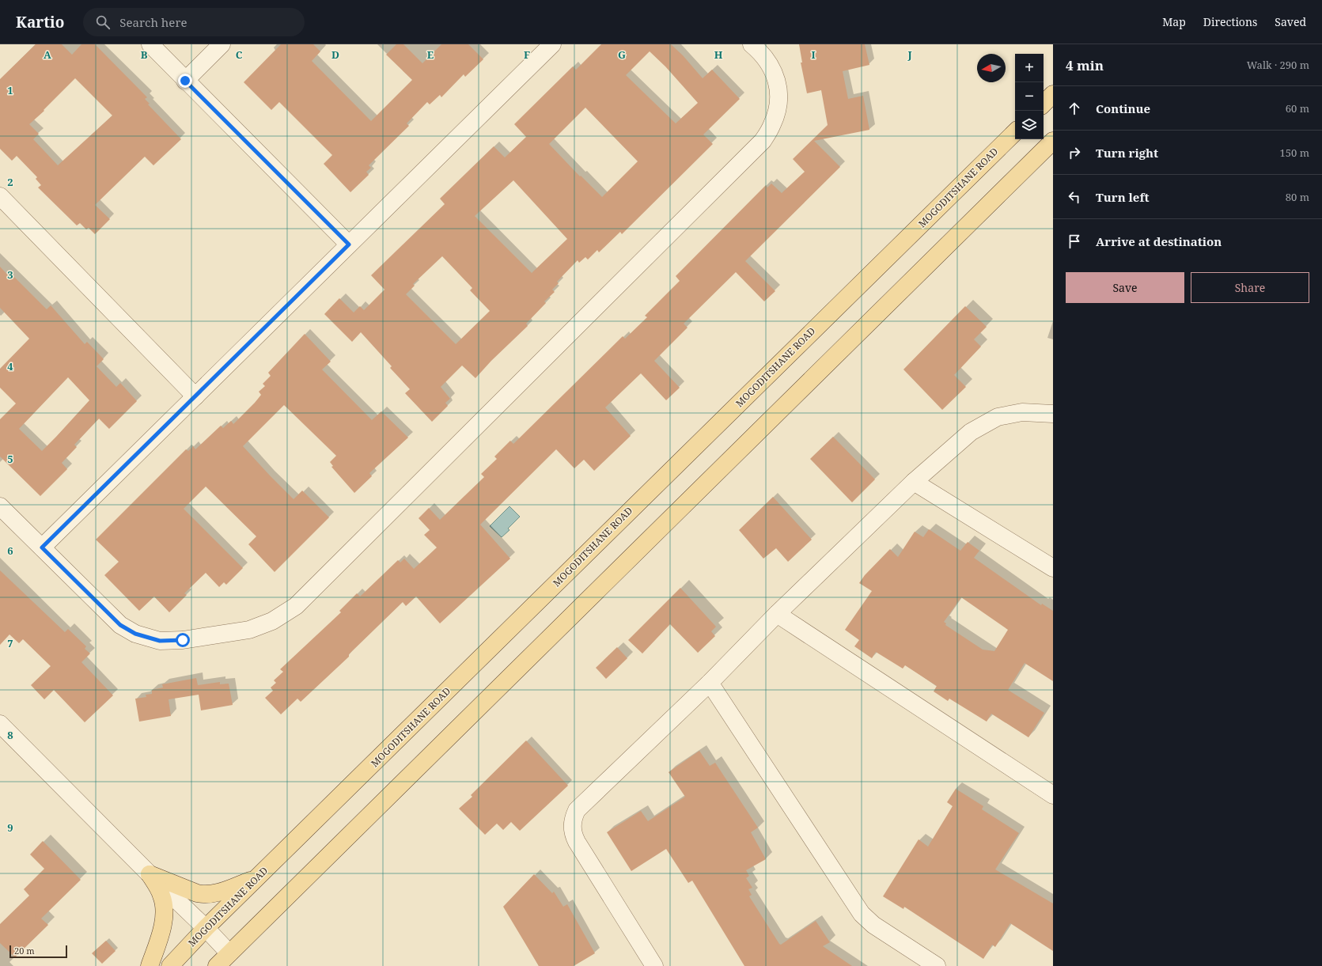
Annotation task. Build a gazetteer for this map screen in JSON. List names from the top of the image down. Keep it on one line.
{"streets":{"main road":["MOGODITSHANE ROAD"]},"scale_bar":"20 m","north":"left","page":{"header":"Kartio","search":"Search here","nav":["Map","Directions","Saved"],"heading":["4 min","Walk · 290 m"],"map_buttons":["+","−"],"list":[["Continue","60 m"],["Turn right","150 m"],["Turn left","80 m"],"Arrive at destination"],"buttons":["Save","Share"],"scale":"20 m"},"grid":{"columns":["A","B","C","D","E","F","G","H","I","J"],"rows":["1","2","3","4","5","6","7","8","9"]}}
